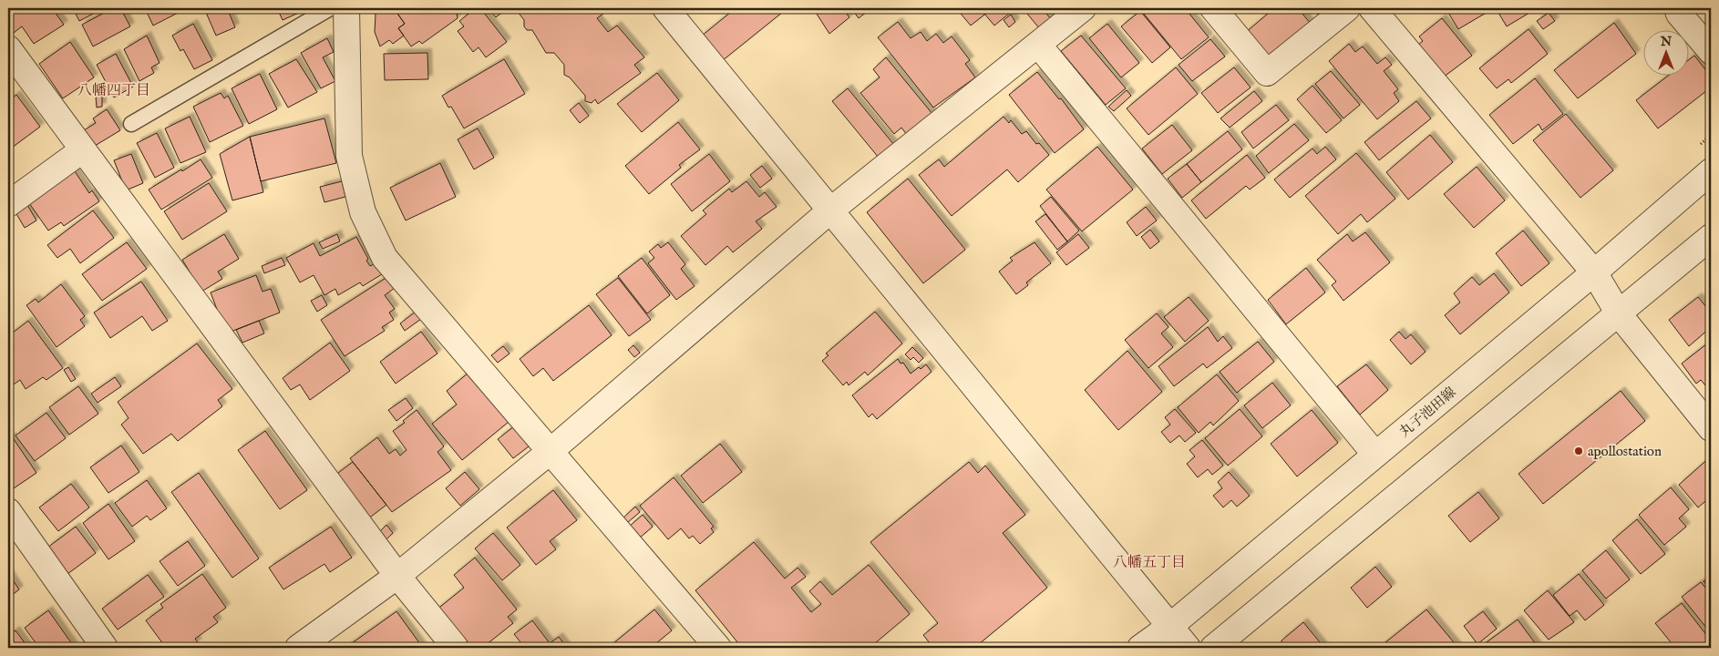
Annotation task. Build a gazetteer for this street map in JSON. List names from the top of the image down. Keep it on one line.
{"streets":{"street":["丸子池田線"]},"districts":["八幡四丁目","八幡五丁目"],"places":["apollostation"],"north":"top"}
